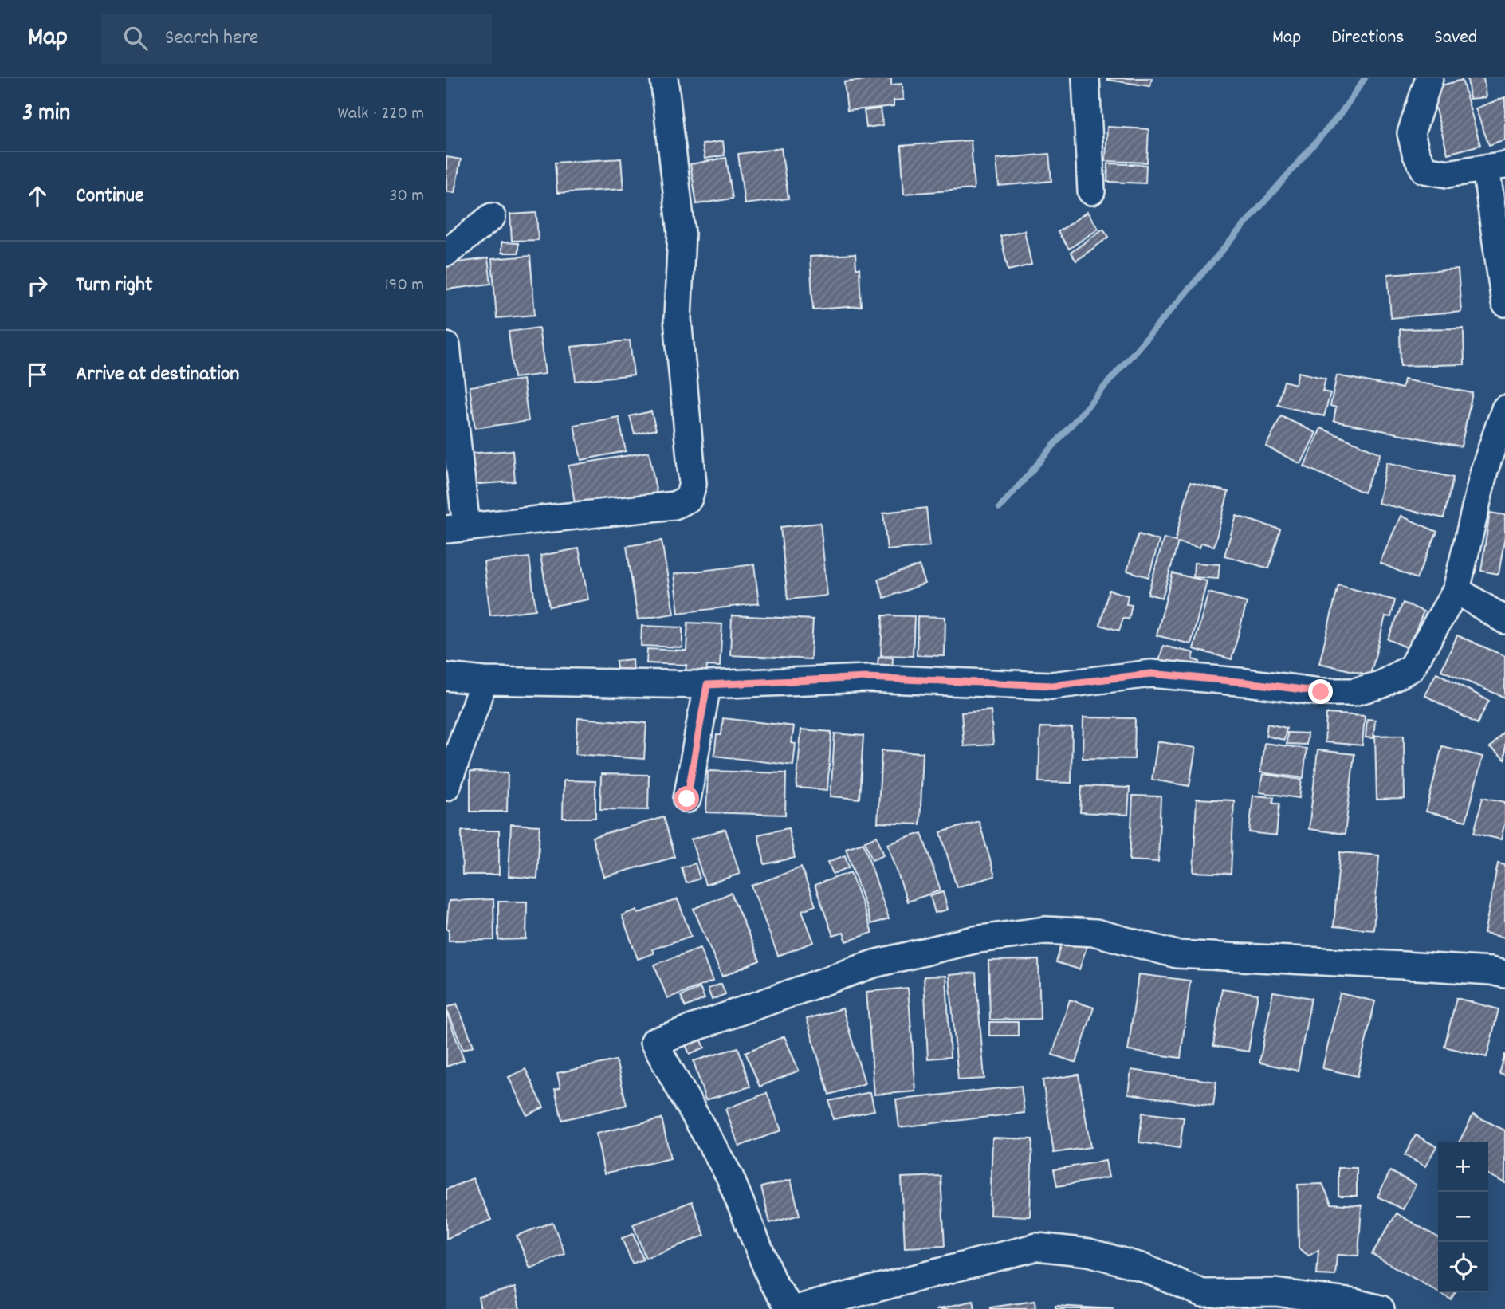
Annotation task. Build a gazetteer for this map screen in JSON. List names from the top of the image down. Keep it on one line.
{"page":{"header":"Map","search":"Search here","nav":["Map","Directions","Saved"],"heading":["3 min","Walk · 220 m"],"list":[["Continue","30 m"],["Turn right","190 m"],"Arrive at destination"],"map_buttons":["+","−"]}}
